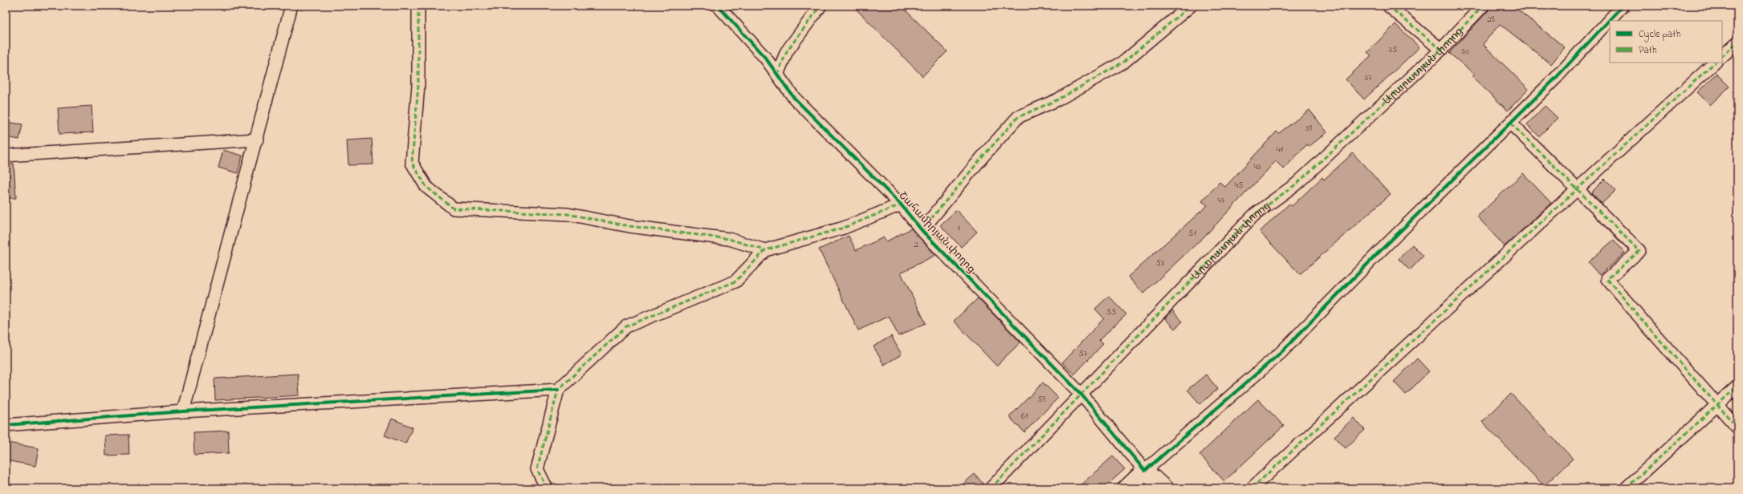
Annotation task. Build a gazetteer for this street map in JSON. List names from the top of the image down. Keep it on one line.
{"streets":{"street":["Արարատյան փողոց","Շահամիրյան փողոց"]},"crossings":[["Արարատյան փողոց","Շահամիրյան փողոց"]],"house_numbers":["28","35","30","37","39","41","43","45","47","1","51","2","53","55","57","59","61"],"legend":["Cycle path","Path"]}
